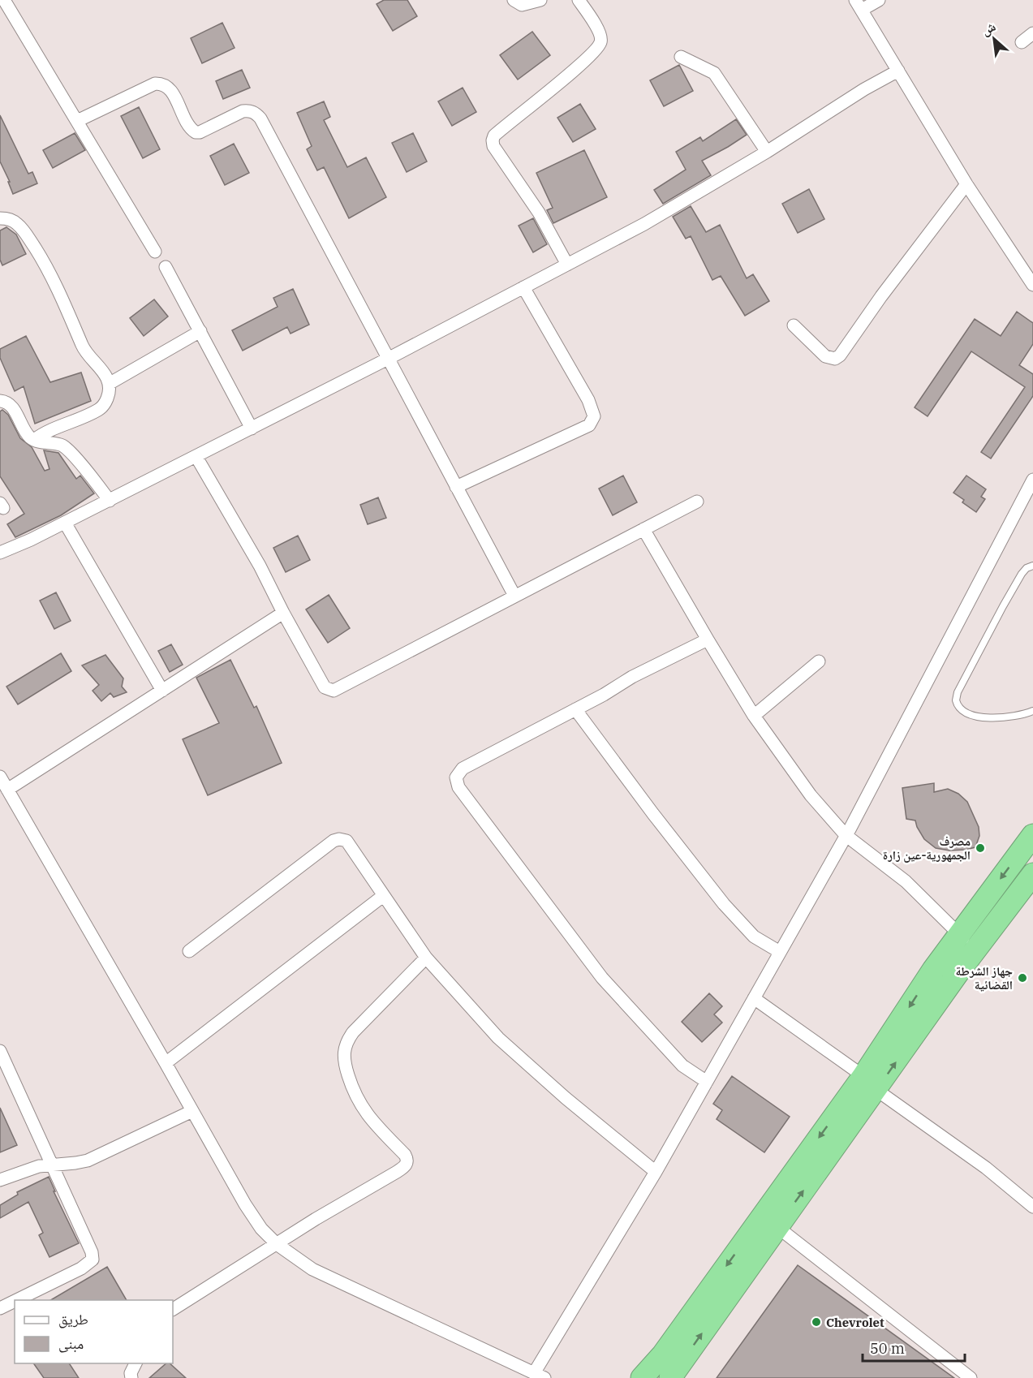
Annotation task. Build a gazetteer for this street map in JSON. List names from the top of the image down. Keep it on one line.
{"places":["مصرف الجمهورية-عين زارة","جهاز الشرطة القضائية","Chevrolet"],"legend":["طريق","مبنى"],"scale_bar":"50 m","north":"top left"}
